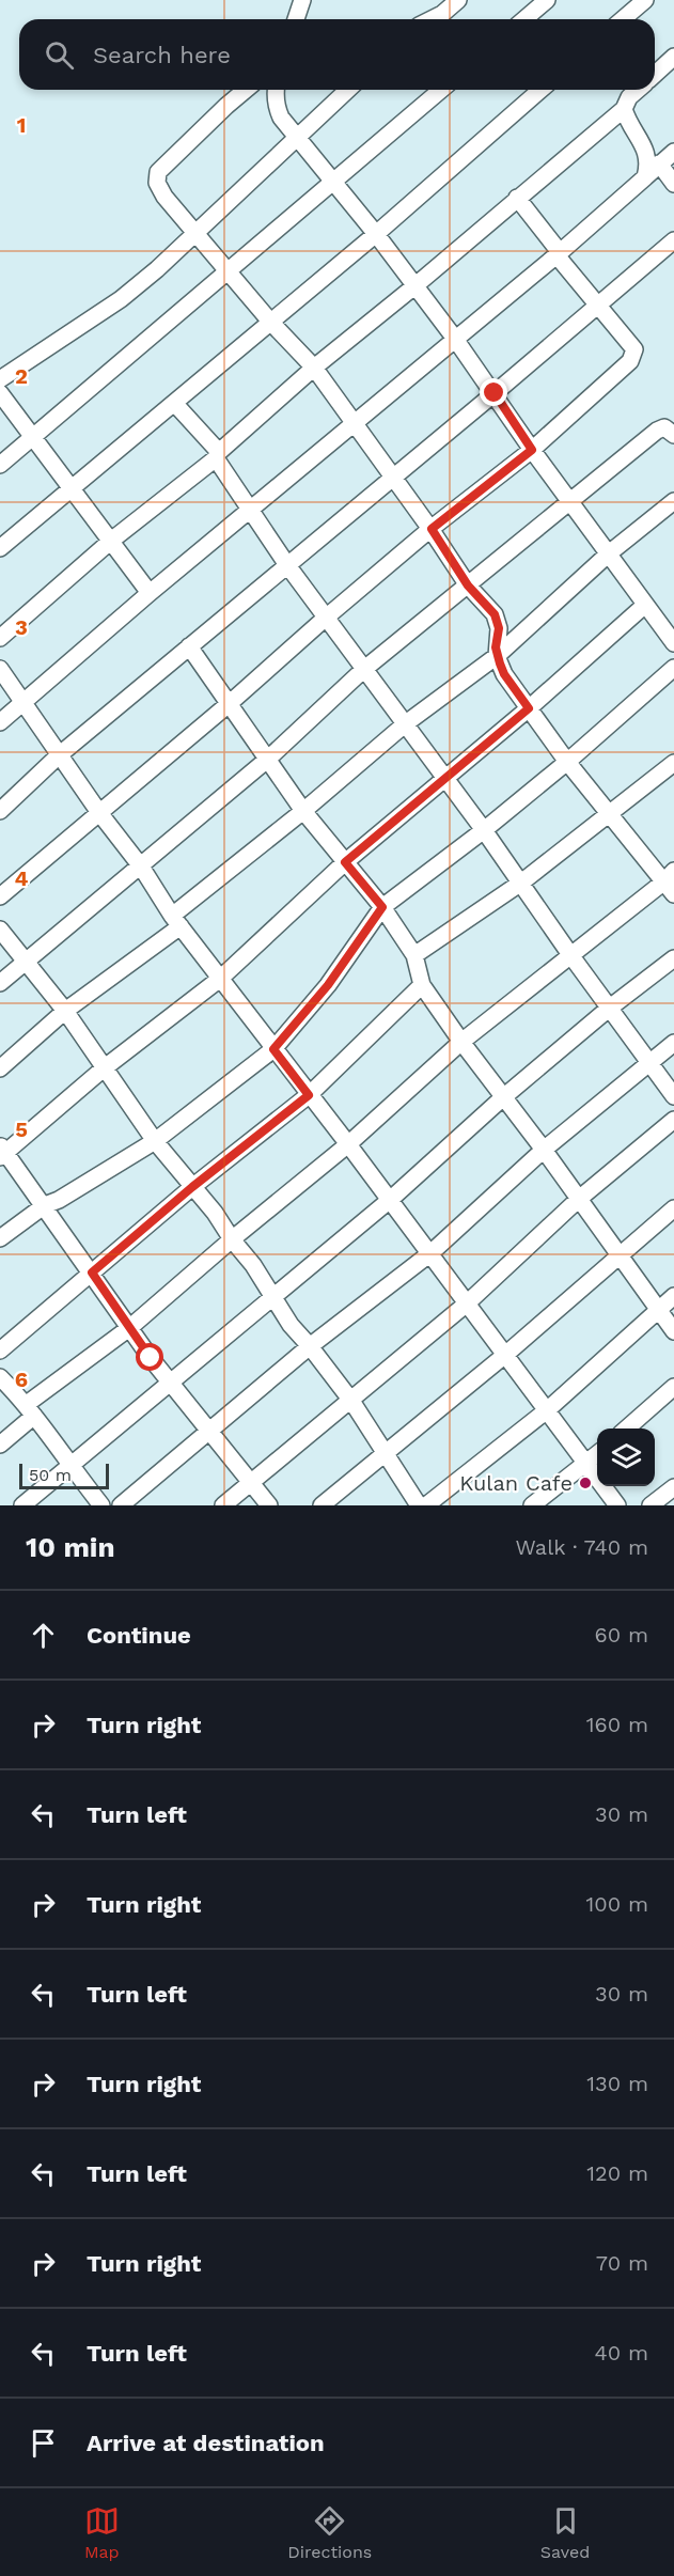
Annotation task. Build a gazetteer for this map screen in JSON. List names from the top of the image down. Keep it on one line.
{"places":["Kulan Cafe"],"scale_bar":"50 m","page":{"search":"Search here","scale":"50 m","heading":["10 min","Walk · 740 m"],"list":[["Continue","60 m"],["Turn right","160 m"],["Turn left","30 m"],["Turn right","100 m"],["Turn left","30 m"],["Turn right","130 m"],["Turn left","120 m"],["Turn right","70 m"],["Turn left","40 m"],"Arrive at destination"],"nav":["Map","Directions","Saved"]},"grid":{"rows":["1","2","3","4","5","6"]}}
